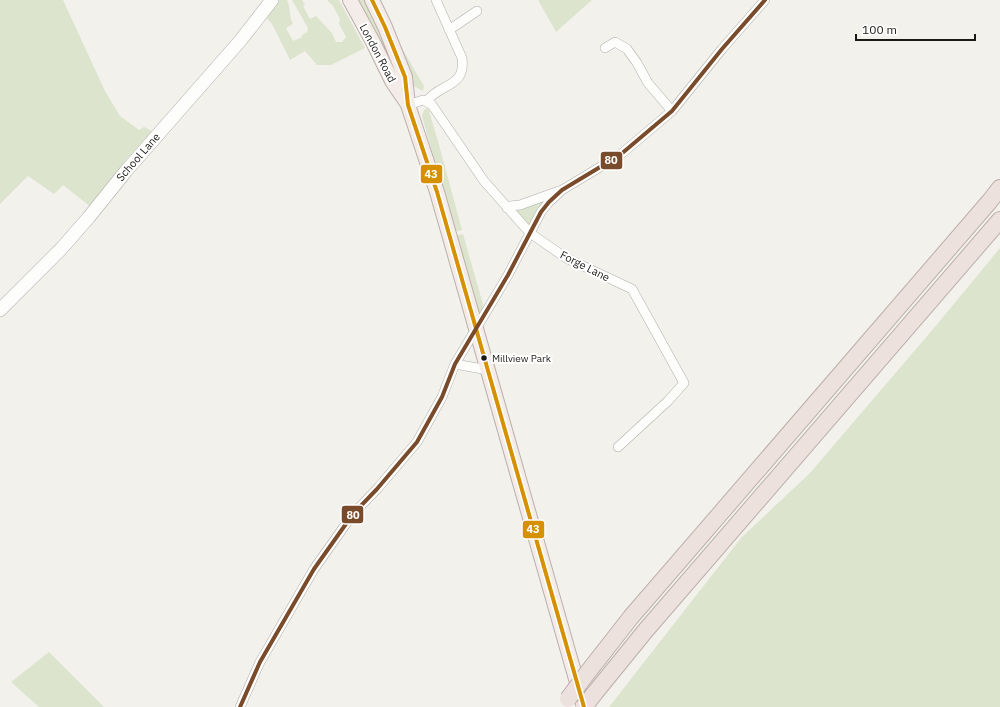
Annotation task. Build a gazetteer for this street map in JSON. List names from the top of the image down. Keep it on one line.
{"streets":{"main road":["London Road"],"street":["School Lane","Forge Lane"]},"places":["Millview Park"],"lines":["transit line 43","transit line 80"],"scale_bar":"100 m"}
